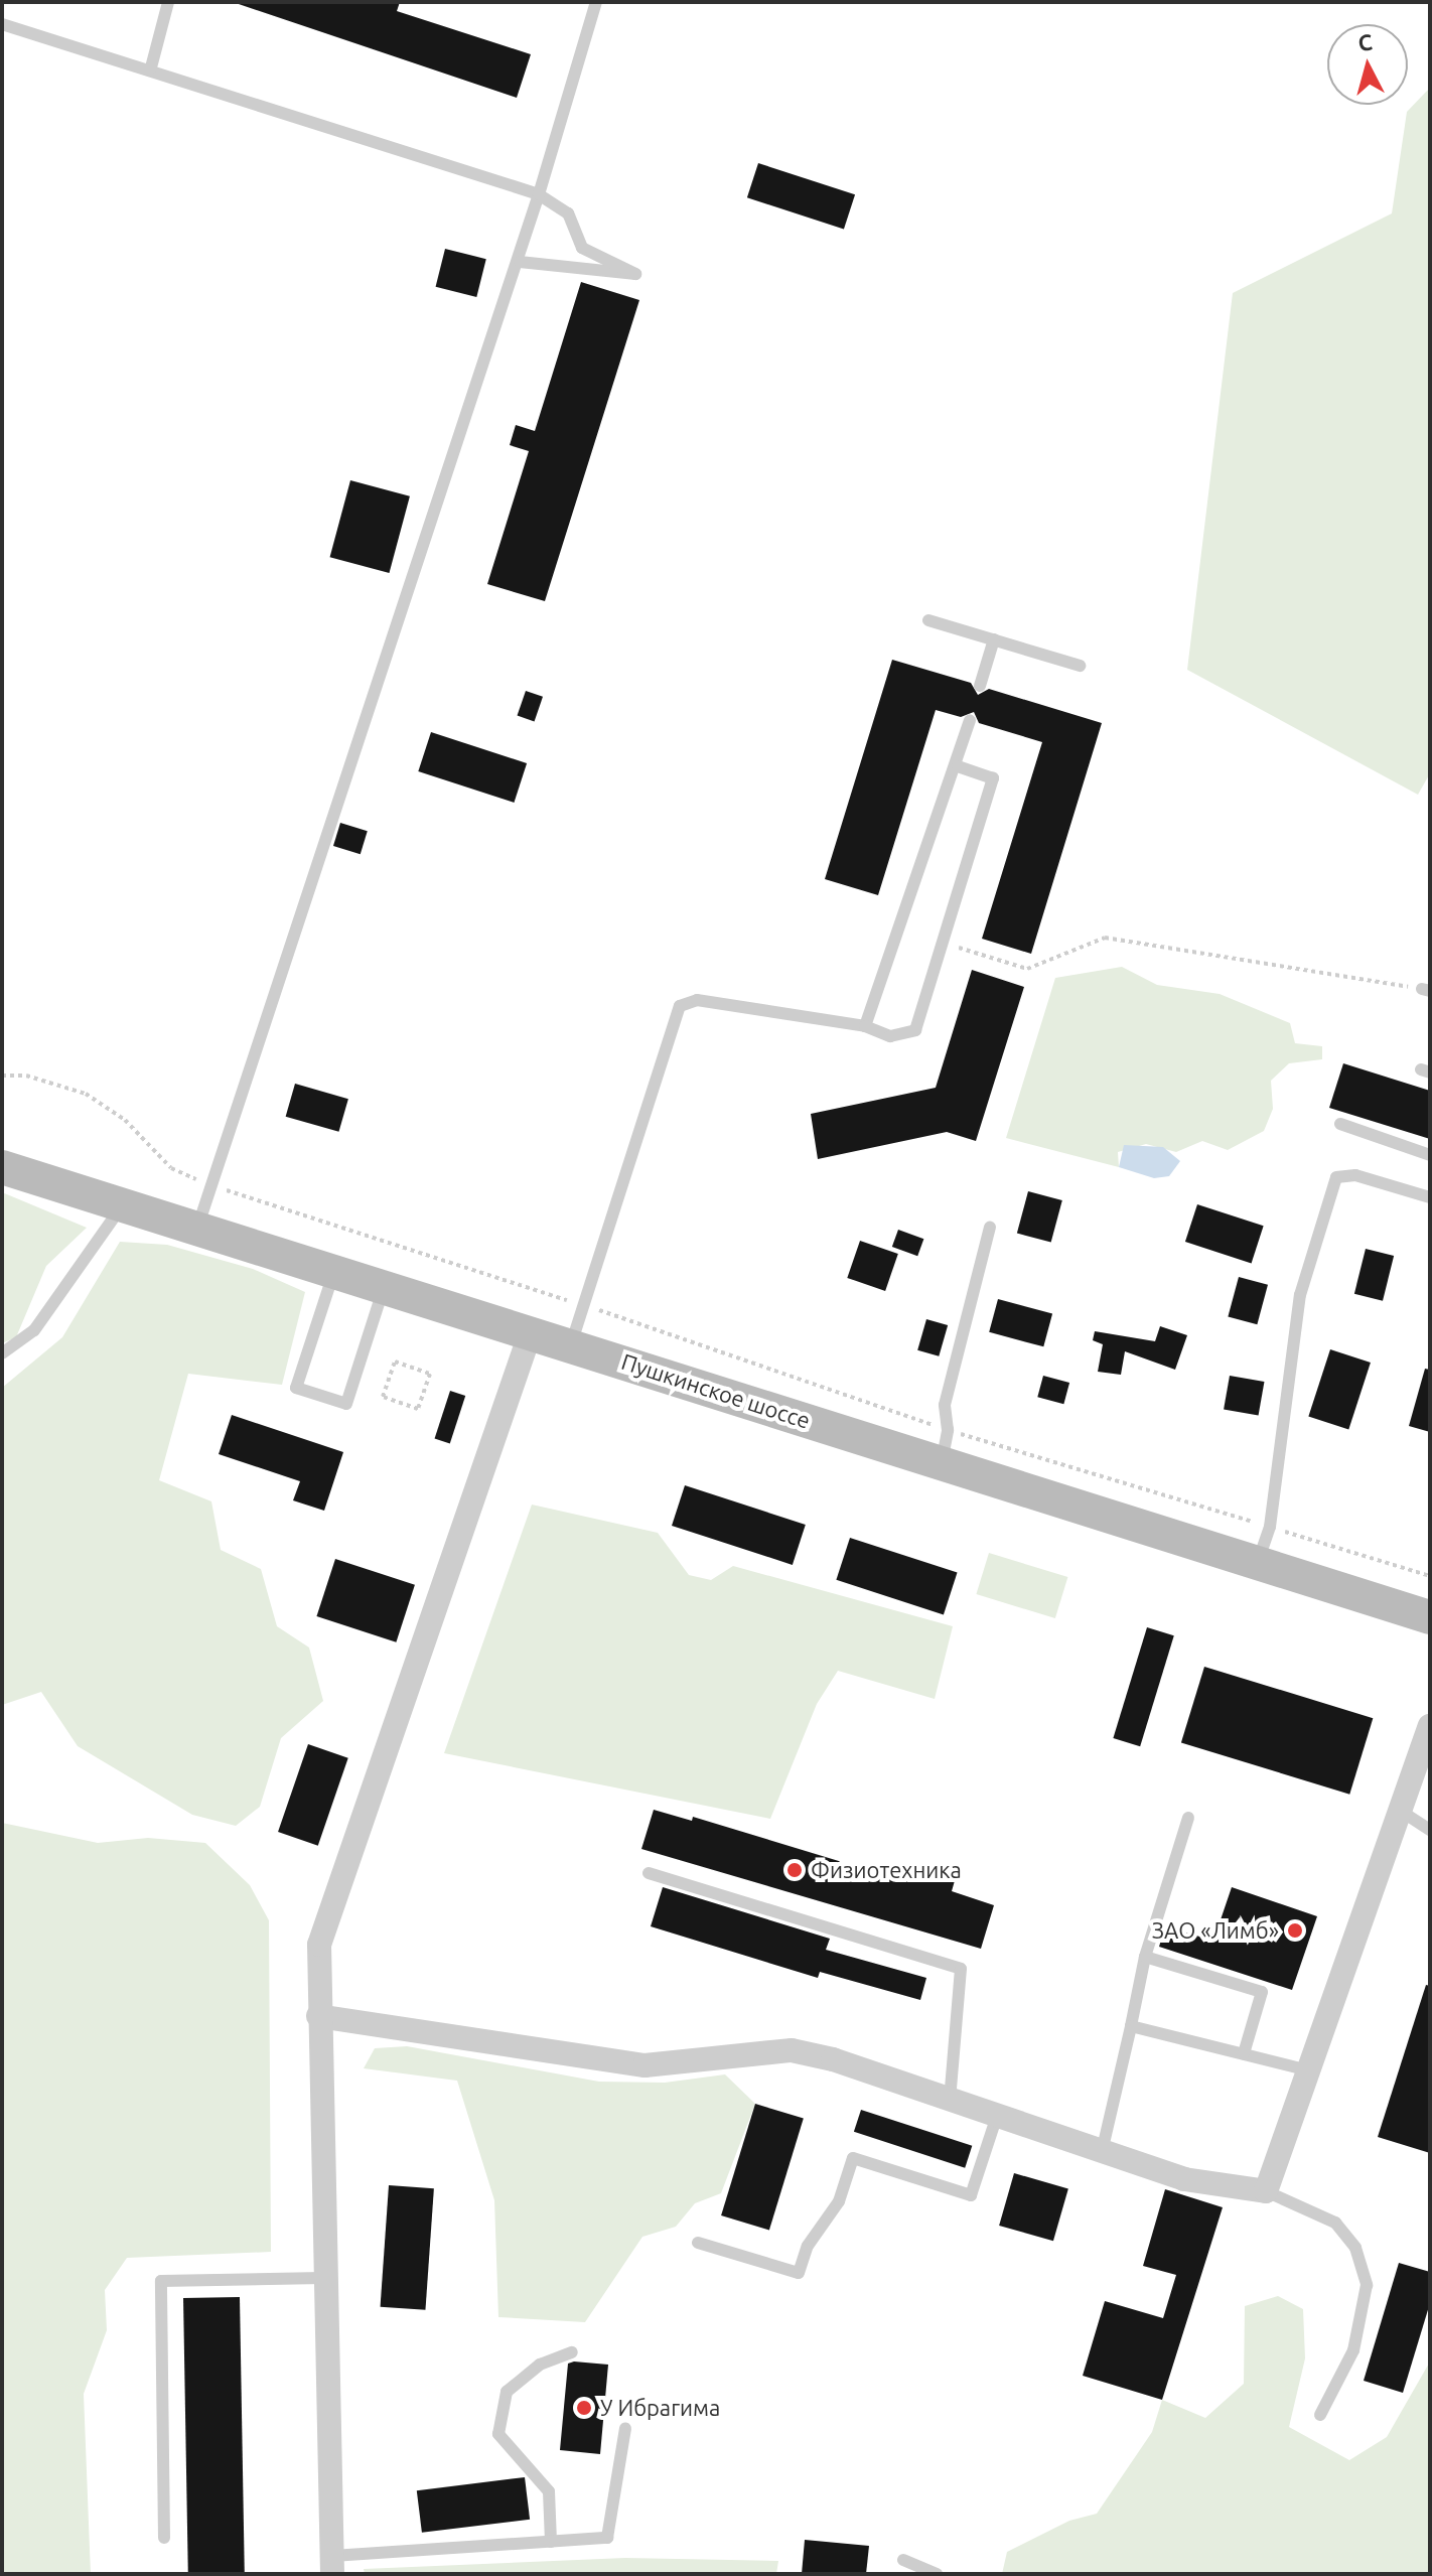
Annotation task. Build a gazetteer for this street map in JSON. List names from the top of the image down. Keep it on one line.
{"streets":{"main road":["Пушкинское шоссе"]},"places":["Физиотехника","ЗАО «Лимб»","У Ибрагима"],"north":"top"}
